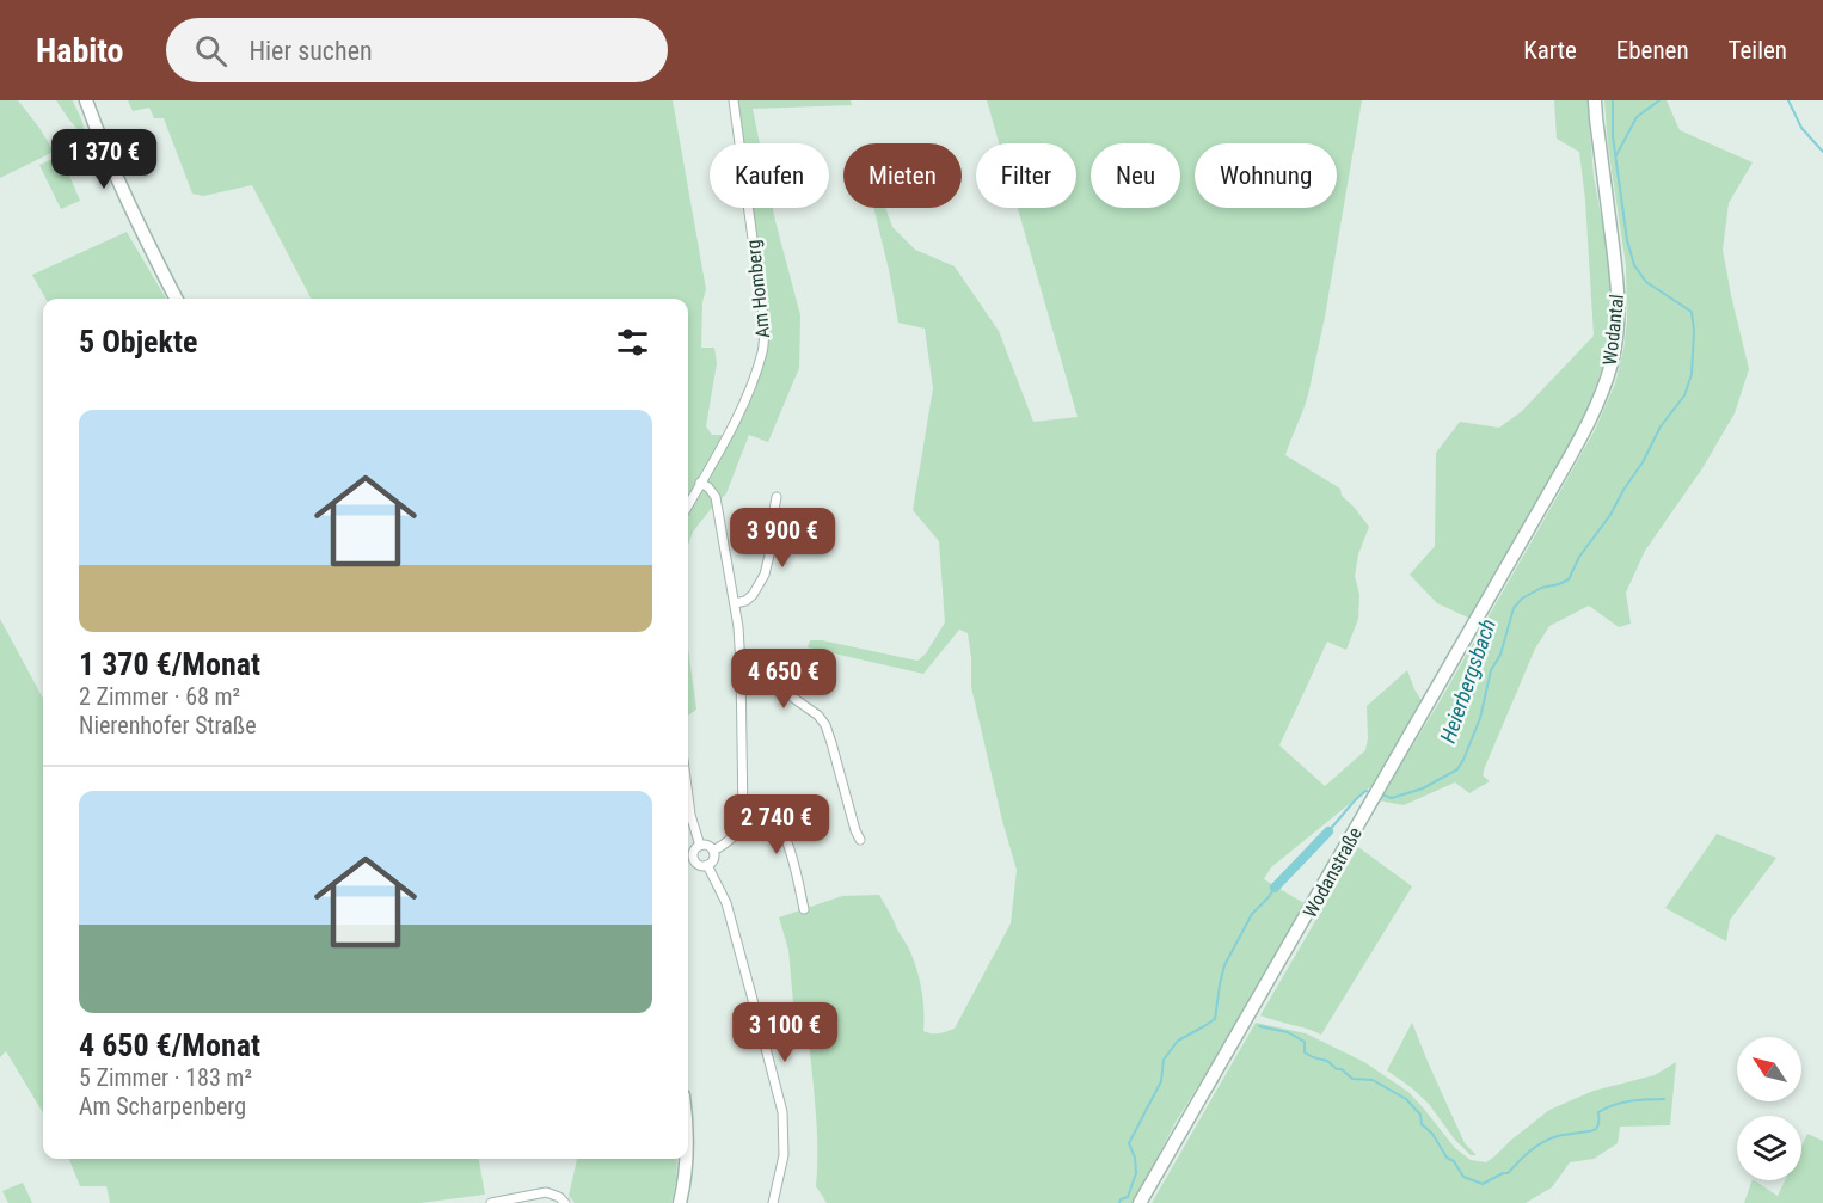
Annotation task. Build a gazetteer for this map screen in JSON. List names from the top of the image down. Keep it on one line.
{"streets":{"main road":["Wodantal","Wodanstraße"],"street":["Am Homberg"]},"crossings":[["Wodantal","Wodanstraße"]],"water":["Heierbergsbach"],"north":"top left","page":{"header":"Habito","search":"Hier suchen","nav":["Karte","Ebenen","Teilen"],"price":["1 370 €","3 900 €","4 650 €","2 740 €","3 100 €"],"chip":["Kaufen","Mieten","Filter","Neu","Wohnung"],"heading":"5 Objekte","list":[{"name":"1 370 €/Monat","note":"2 Zimmer · 68 m² · Nierenhofer Straße"},{"name":"4 650 €/Monat","note":"5 Zimmer · 183 m² · Am Scharpenberg"}]}}
